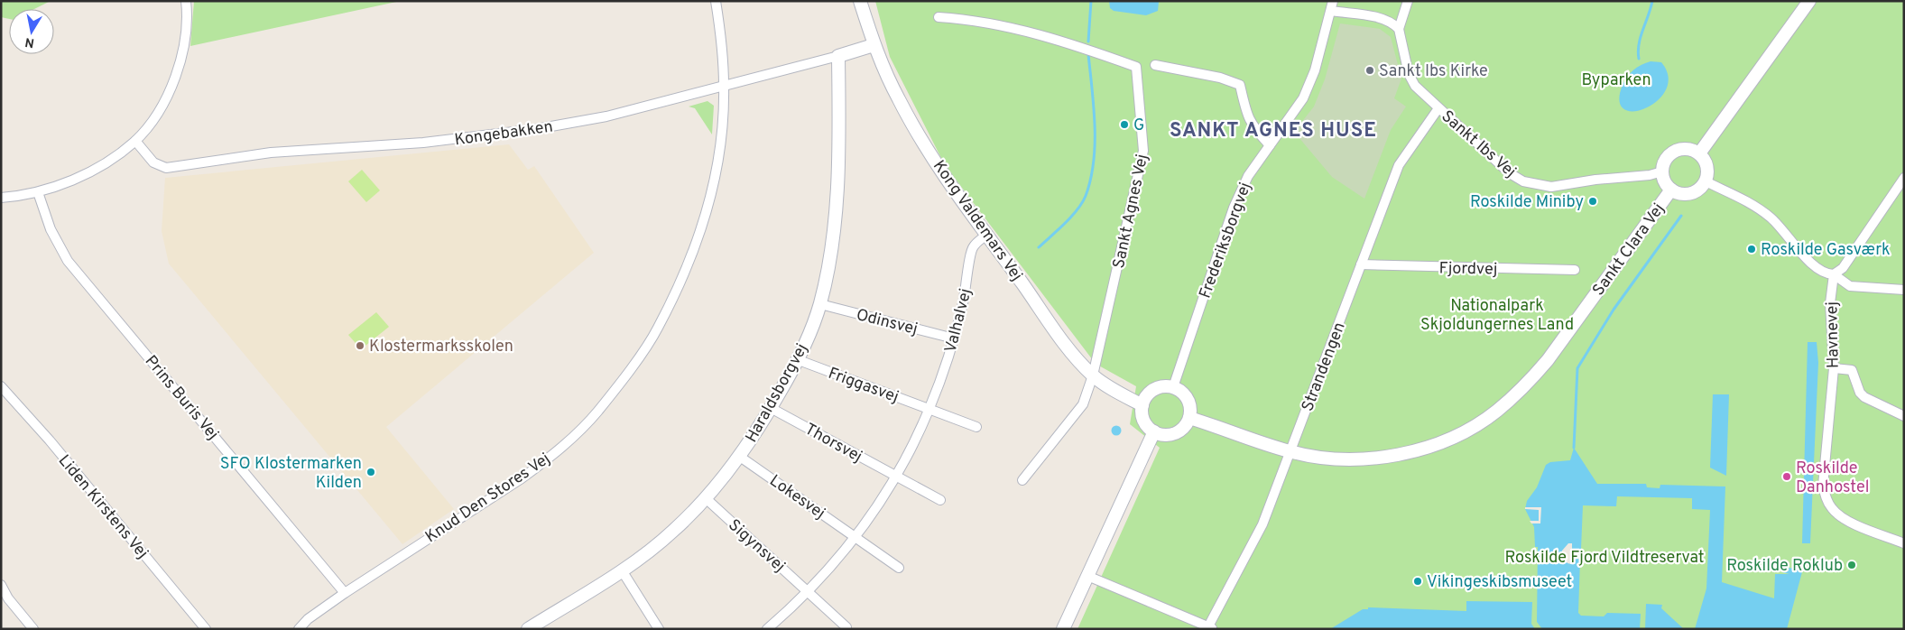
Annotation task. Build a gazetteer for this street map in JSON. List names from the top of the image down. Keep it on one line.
{"streets":{"main road":["Kongebakken","Kong Valdemars Vej","Sankt Clara Vej","Haraldsborgvej"],"street":["Sankt Ibs Vej","Sankt Agnes Vej","Frederiksborgvej","Fjordvej","Valhalvej","Odinsvej","Havnevej","Strandengen","Friggasvej","Prins Buris Vej","Thorsvej","Lokesvej","Knud Den Stores Vej","Liden Kirstens Vej","Sigynsvej"]},"crossings":[["Kongebakken","Kong Valdemars Vej"],["Kongebakken","Haraldsborgvej"],["Kongebakken","Knud Den Stores Vej"],["Sankt Ibs Vej","Sankt Clara Vej"],["Sankt Ibs Vej","Strandengen"],["Sankt Agnes Vej","Kong Valdemars Vej"],["Kong Valdemars Vej","Frederiksborgvej"],["Kong Valdemars Vej","Sankt Clara Vej"],["Kong Valdemars Vej","Valhalvej"],["Frederiksborgvej","Sankt Clara Vej"],["Sankt Clara Vej","Strandengen"],["Fjordvej","Strandengen"],["Valhalvej","Odinsvej"],["Valhalvej","Friggasvej"],["Valhalvej","Thorsvej"],["Valhalvej","Lokesvej"],["Valhalvej","Sigynsvej"],["Odinsvej","Haraldsborgvej"],["Friggasvej","Haraldsborgvej"],["Haraldsborgvej","Thorsvej"],["Haraldsborgvej","Lokesvej"],["Haraldsborgvej","Sigynsvej"],["Prins Buris Vej","Knud Den Stores Vej"]],"districts":["SANKT AGNES HUSE"],"parks":["Byparken","Nationalpark Skjoldungernes Land","Roskilde Fjord Vildtreservat"],"places":["Sankt Ibs Kirke","G","Roskilde Miniby","Roskilde Gasværk","Klostermarksskolen","SFO Klostermarken Kilden","Roskilde Danhostel","Roskilde Roklub","Vikingeskibsmuseet"],"north":"bottom"}
